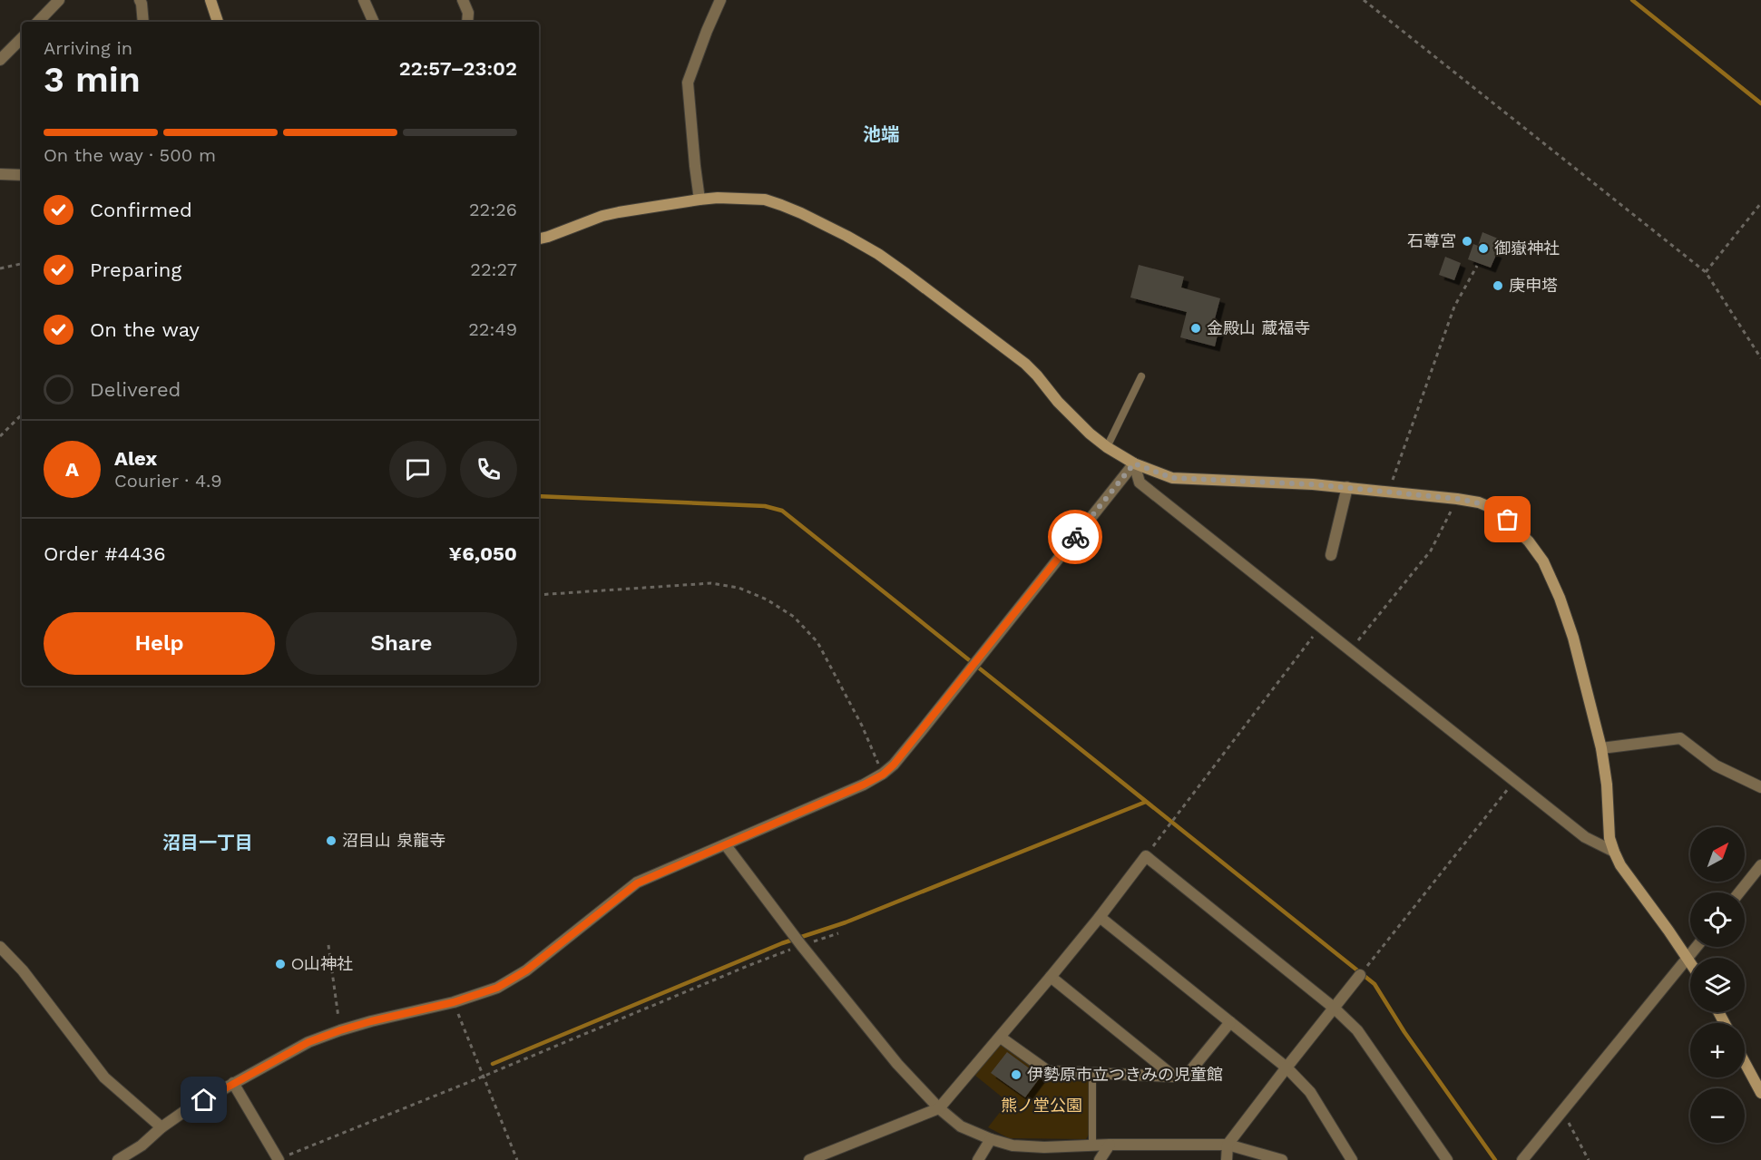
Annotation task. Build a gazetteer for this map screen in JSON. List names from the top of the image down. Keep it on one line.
{"districts":["池端","沼目一丁目"],"parks":["熊ノ堂公園"],"places":["石尊宮","御嶽神社","庚申塔","金殿山 蔵福寺","沼目山 泉龍寺","○山神社","伊勢原市立つきみの児童館"],"north":"top right","page":{"heading":["3 min","Arriving in","22:57–23:02"],"panel":["Alex","Courier · 4.9","Order #4436","¥6,050"],"bar":"On the way · 500 m","list":[["Confirmed","22:26"],["Preparing","22:27"],["On the way","22:49"],"Delivered"],"round":"A","buttons":["Help","Share"],"map_buttons":["+","−"]}}
